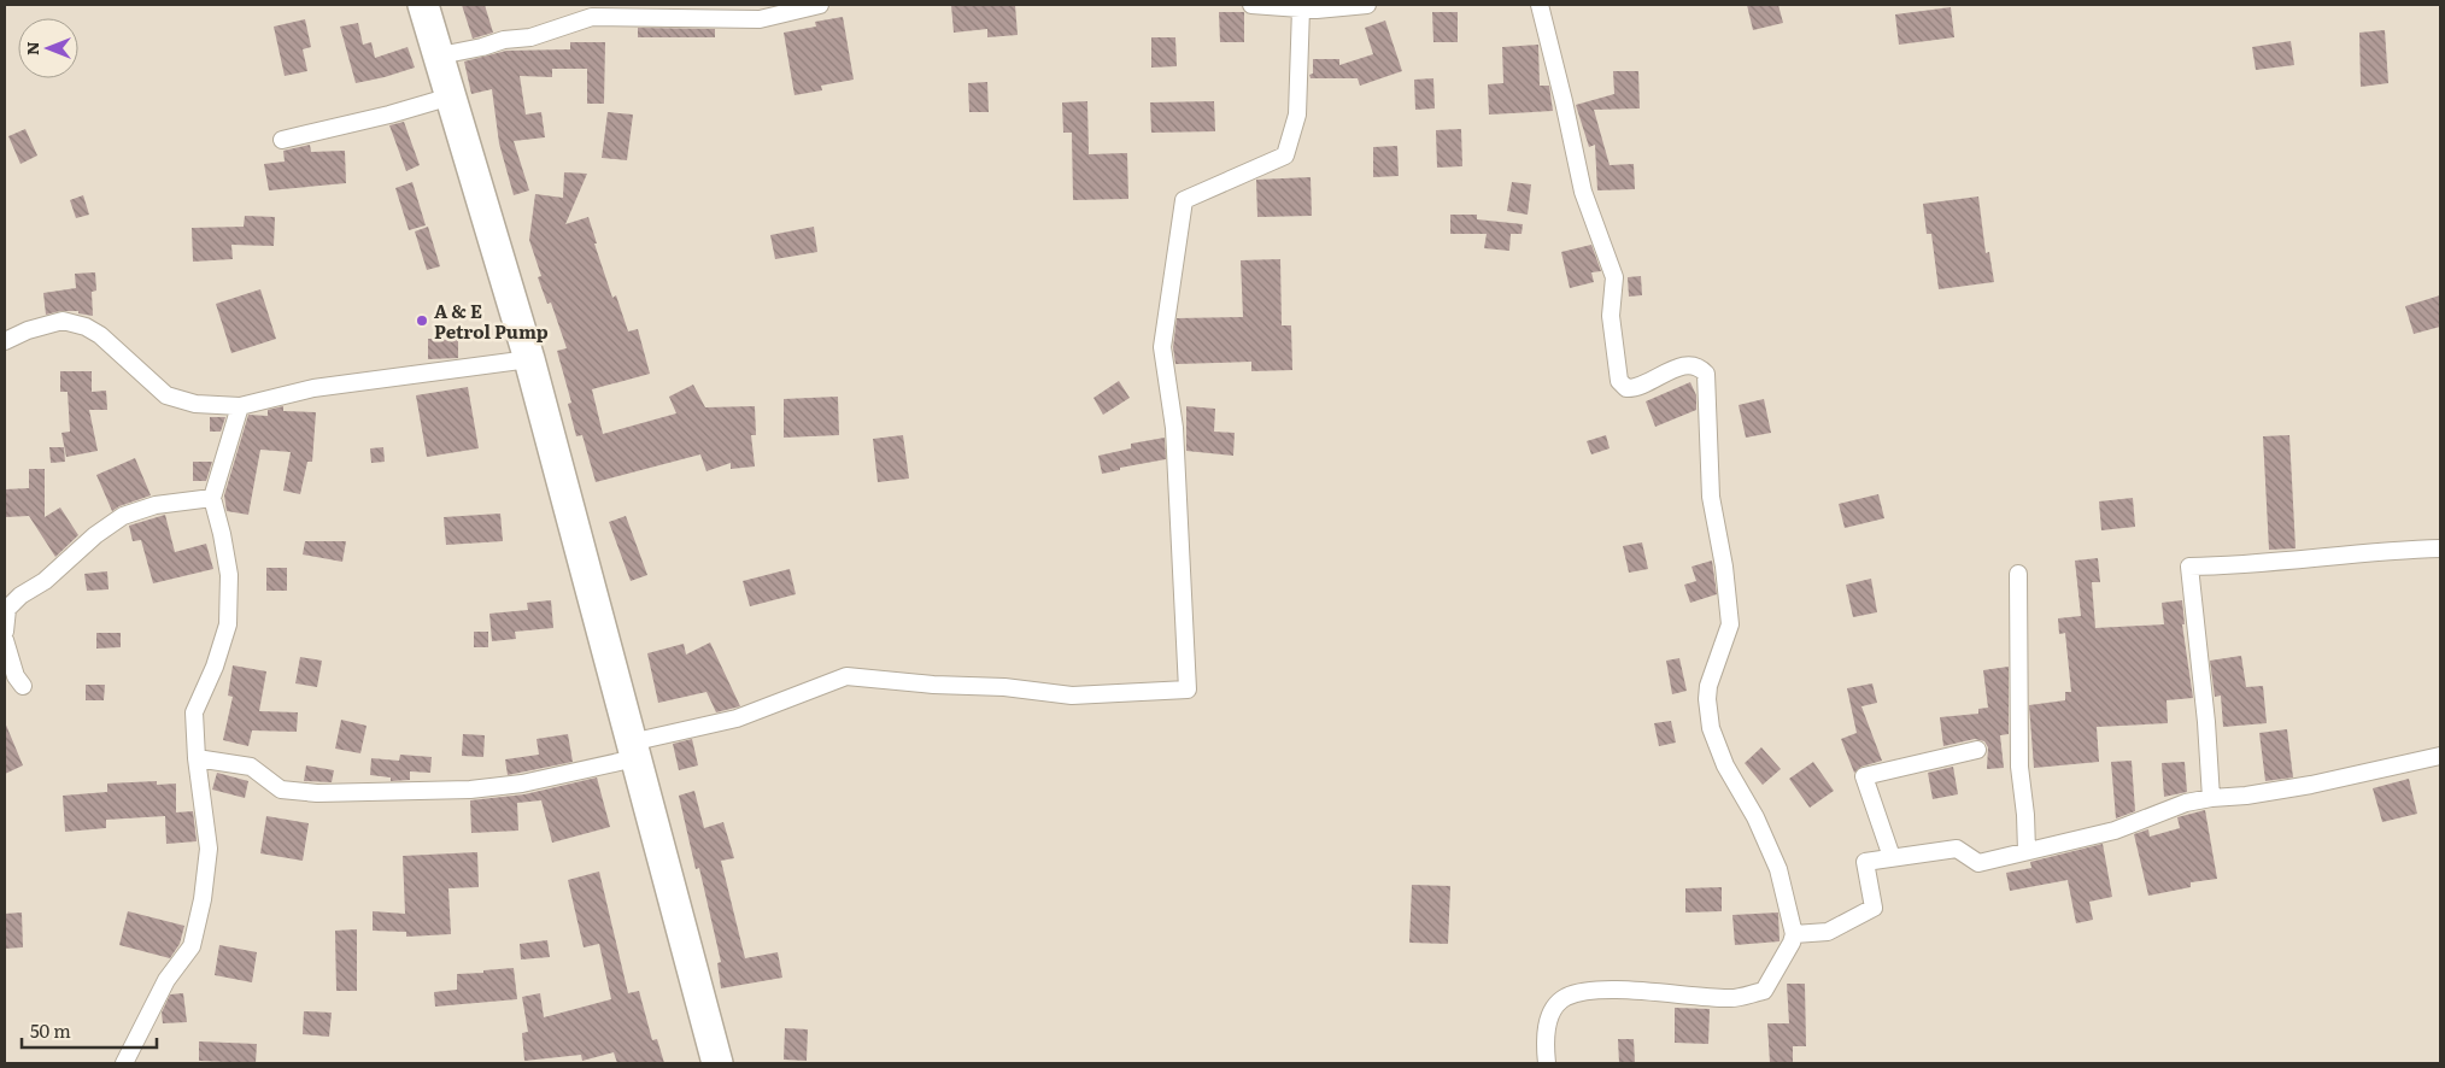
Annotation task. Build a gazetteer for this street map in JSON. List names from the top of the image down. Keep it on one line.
{"places":["A & E Petrol Pump"],"scale_bar":"50 m","north":"left"}
